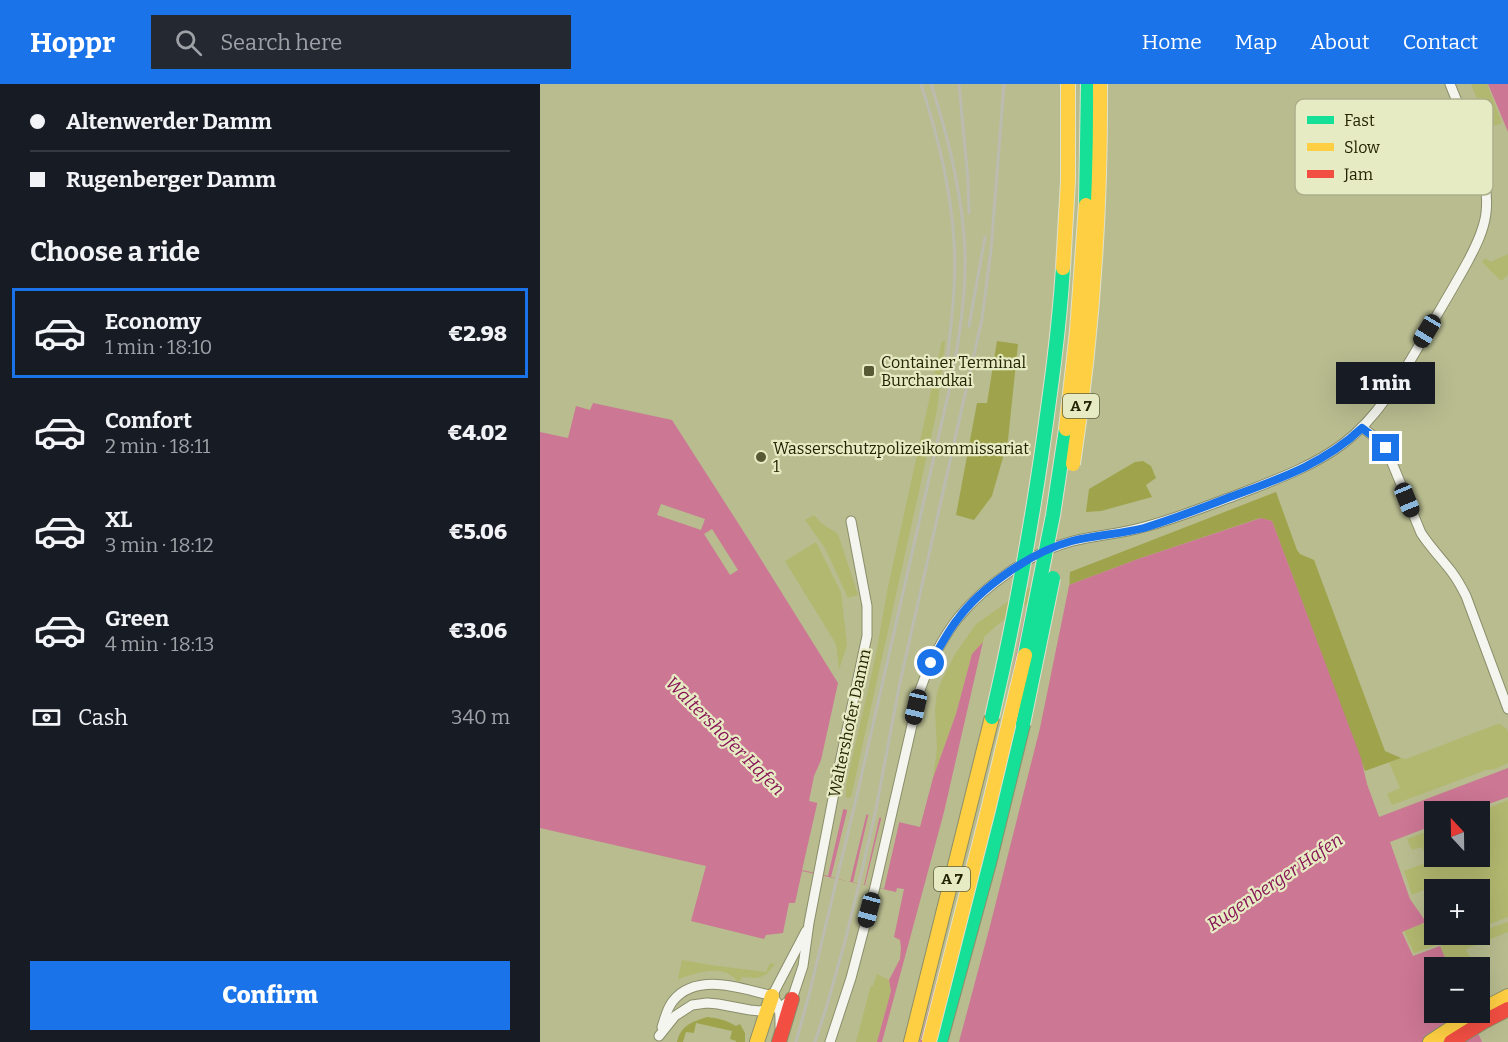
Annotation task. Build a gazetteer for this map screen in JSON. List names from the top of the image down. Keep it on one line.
{"streets":{"main road":["A 7"],"street":["Waltershofer Damm"]},"water":["Waltershofer Hafen","Rugenberger Hafen"],"places":{"transit":["Container Terminal Burchardkai"],"other":["Wasserschutzpolizeikommissariat 1"]},"legend":["Fast","Slow","Jam"],"north":"top","page":{"header":"Hoppr","search":"Search here","nav":["Home","Map","About","Contact"],"banner":["Altenwerder Damm","Rugenberger Damm"],"heading":"Choose a ride","list":[{"name":"Economy","note":"1 min · 18:10","value":"€2.98"},{"name":"Comfort","note":"2 min · 18:11","value":"€4.02"},{"name":"XL","note":"3 min · 18:12","value":"€5.06"},{"name":"Green","note":"4 min · 18:13","value":"€3.06"}],"bubble":"1 min","pay":["Cash","340 m"],"map_buttons":["+","−"],"buttons":"Confirm"}}
